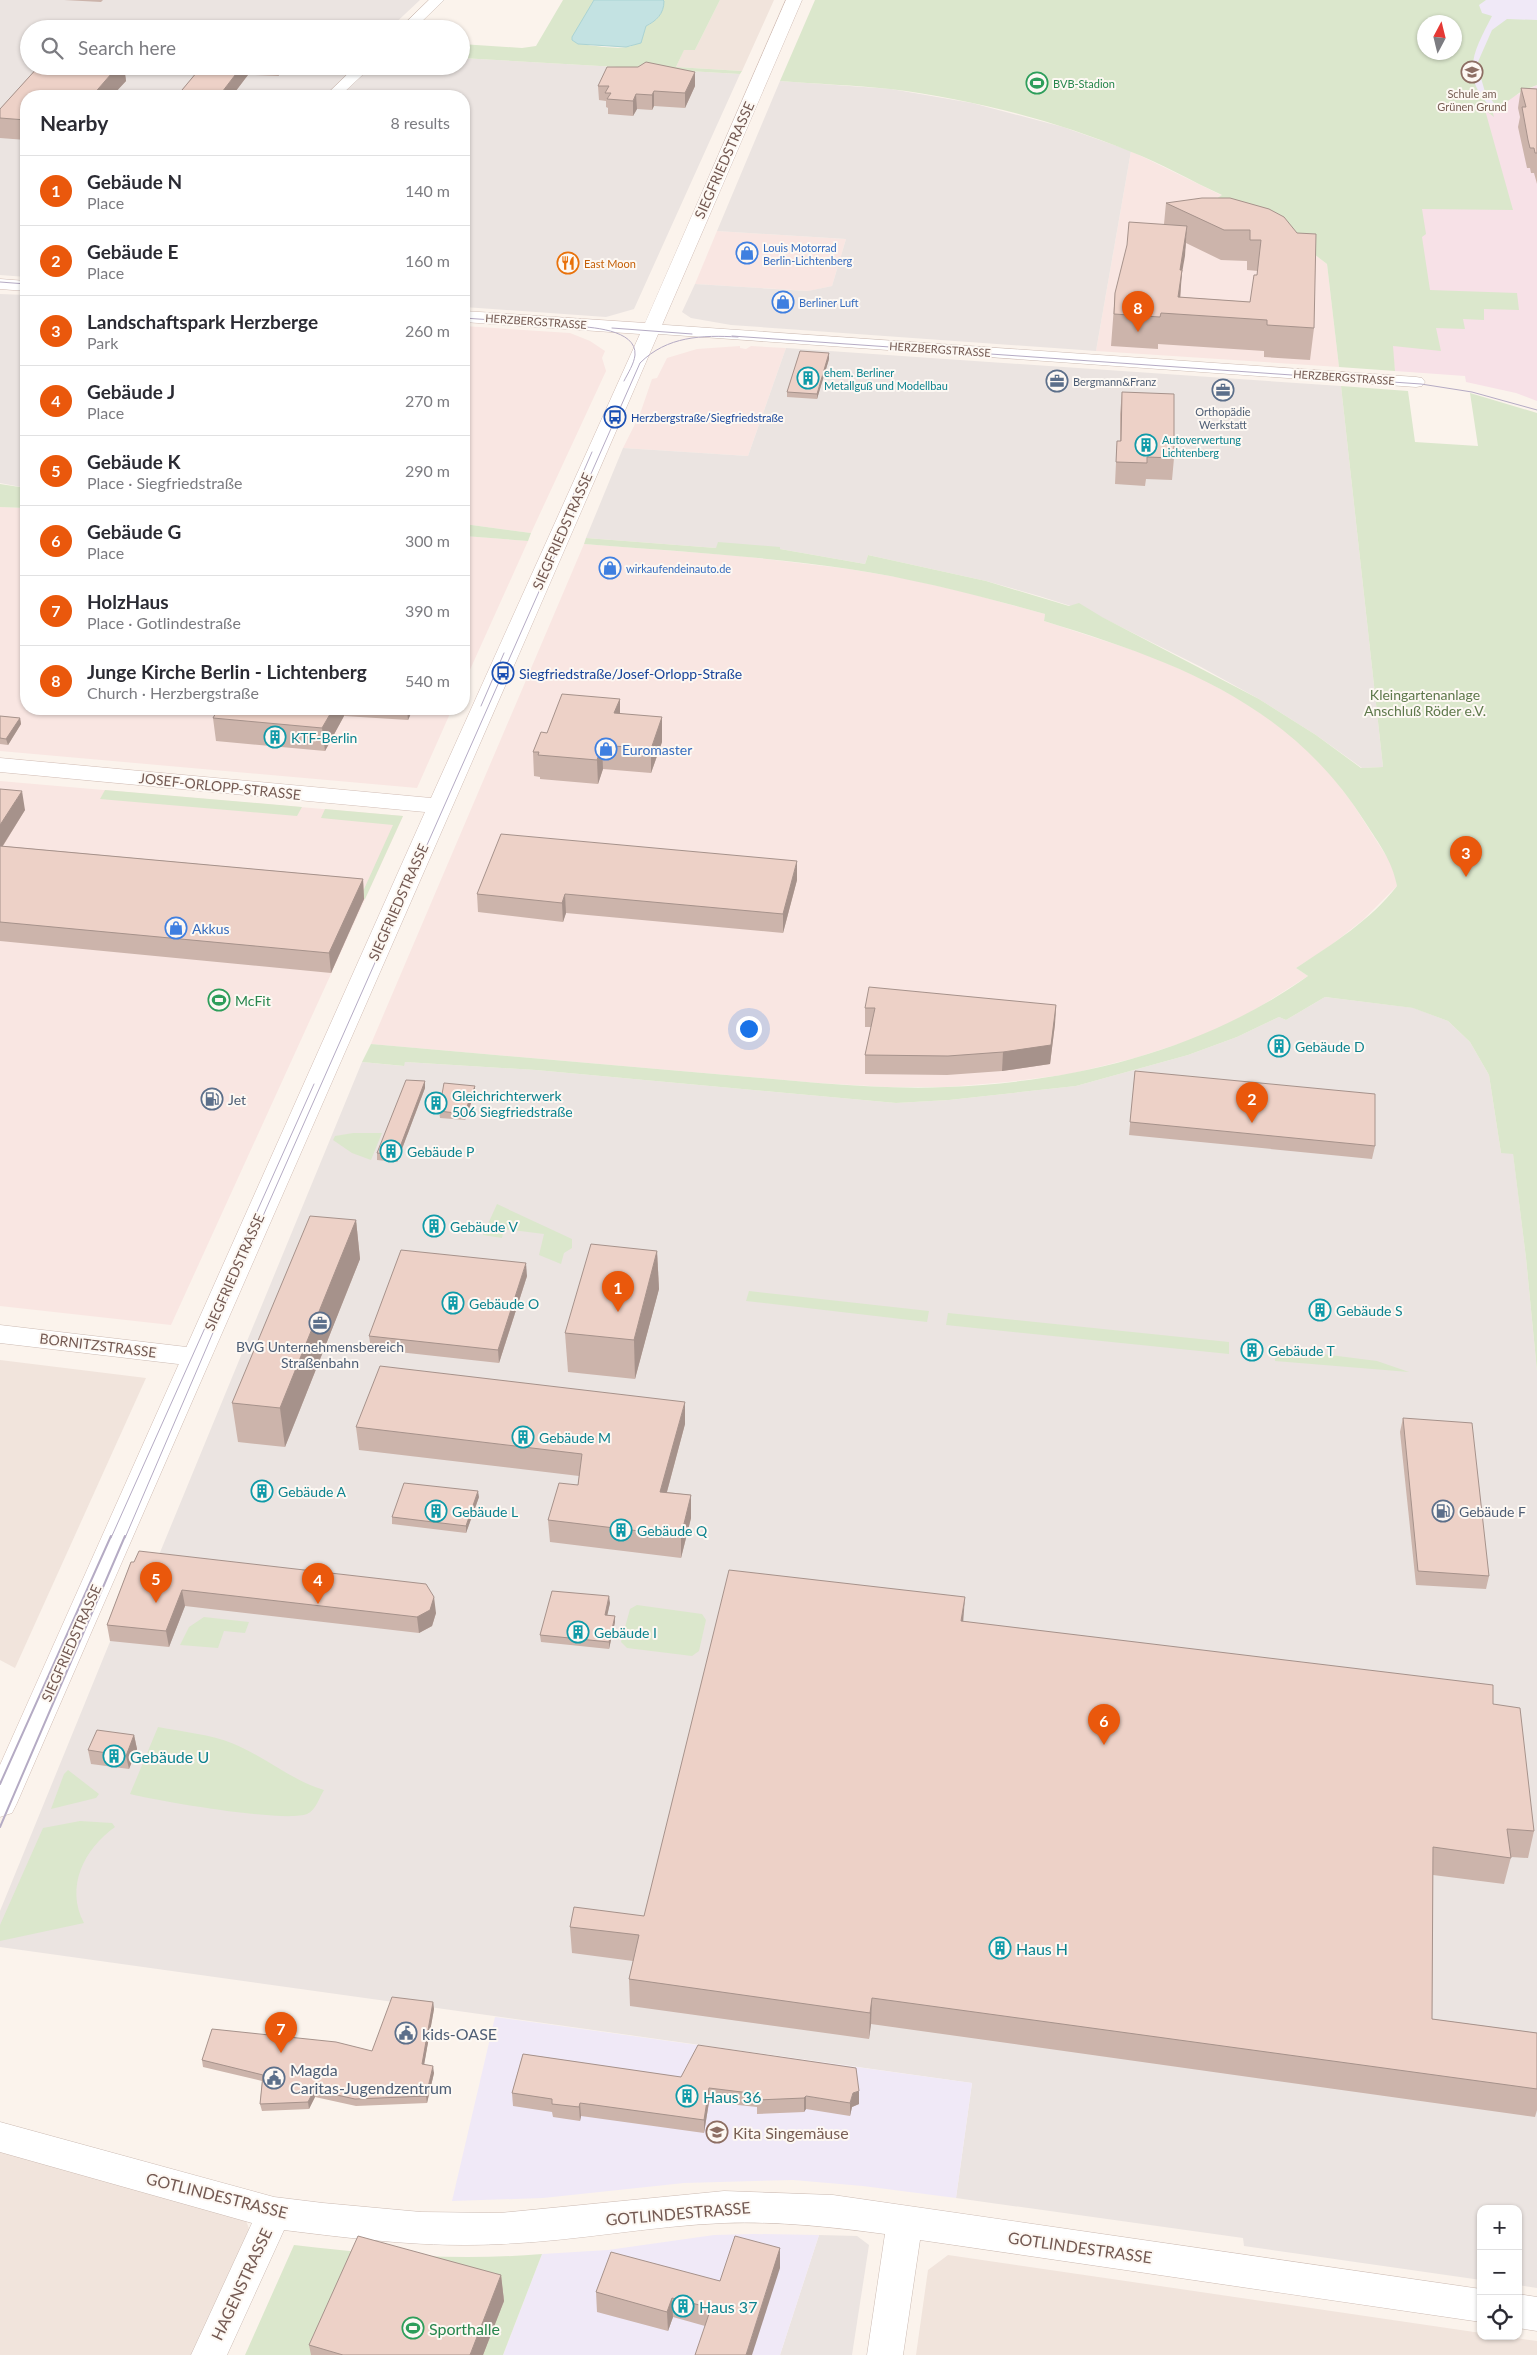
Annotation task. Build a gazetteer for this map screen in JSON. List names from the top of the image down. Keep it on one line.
{"streets":{"street":["SIEGFRIEDSTRASSE","HERZBERGSTRASSE","JOSEF-ORLOPP-STRASSE","BORNITZSTRASSE","GOTLINDESTRASSE","HAGENSTRASSE"]},"crossings":[["SIEGFRIEDSTRASSE","HERZBERGSTRASSE"],["SIEGFRIEDSTRASSE","JOSEF-ORLOPP-STRASSE"],["SIEGFRIEDSTRASSE","BORNITZSTRASSE"],["GOTLINDESTRASSE","HAGENSTRASSE"]],"parks":["Kleingartenanlage Anschluß Röder e.V."],"places":{"school or university":["Schule am Grünen Grund","Kita Singemäuse"],"sports":["BVB-Stadion","McFit","Sporthalle"],"shop":["Louis Motorrad Berlin-Lichtenberg","Berliner Luft","wirkaufendeinauto.de","Euromaster","Akkus"],"restaurant":["East Moon"],"building":["ehem. Berliner Metallguß und Modellbau","Autoverwertung Lichtenberg","KTF-Berlin","Gebäude D","Gleichrichterwerk 506 Siegfriedstraße","Gebäude P","Gebäude V","Gebäude O","Gebäude S","Gebäude T","Gebäude M","Gebäude A","Gebäude L","Gebäude Q","Gebäude I","Gebäude U","Haus H","Haus 36","Haus 37"],"office":["Bergmann&Franz","Orthopädie Werkstatt","BVG Unternehmensbereich Straßenbahn"],"bus stop":["Herzbergstraße/Siegfriedstraße","Siegfriedstraße/Josef-Orlopp-Straße"],"fuel station":["Jet","Gebäude F"],"public building":["kids-OASE","Magda Caritas-Jugendzentrum"]},"north":"top","page":{"search":"Search here","heading":["Nearby","8 results"],"list":[{"mark":"1","name":"Gebäude N","note":"Place","value":"140 m"},{"mark":"2","name":"Gebäude E","note":"Place","value":"160 m"},{"mark":"3","name":"Landschaftspark Herzberge","note":"Park","value":"260 m"},{"mark":"4","name":"Gebäude J","note":"Place","value":"270 m"},{"mark":"5","name":"Gebäude K","note":"Place · Siegfriedstraße","value":"290 m"},{"mark":"6","name":"Gebäude G","note":"Place","value":"300 m"},{"mark":"7","name":"HolzHaus","note":"Place · Gotlindestraße","value":"390 m"},{"mark":"8","name":"Junge Kirche Berlin - Lichtenberg","note":"Church · Herzbergstraße","value":"540 m"}],"pins":["8","3","2","1","5","4","6","7"],"map_buttons":["+","−"]}}
